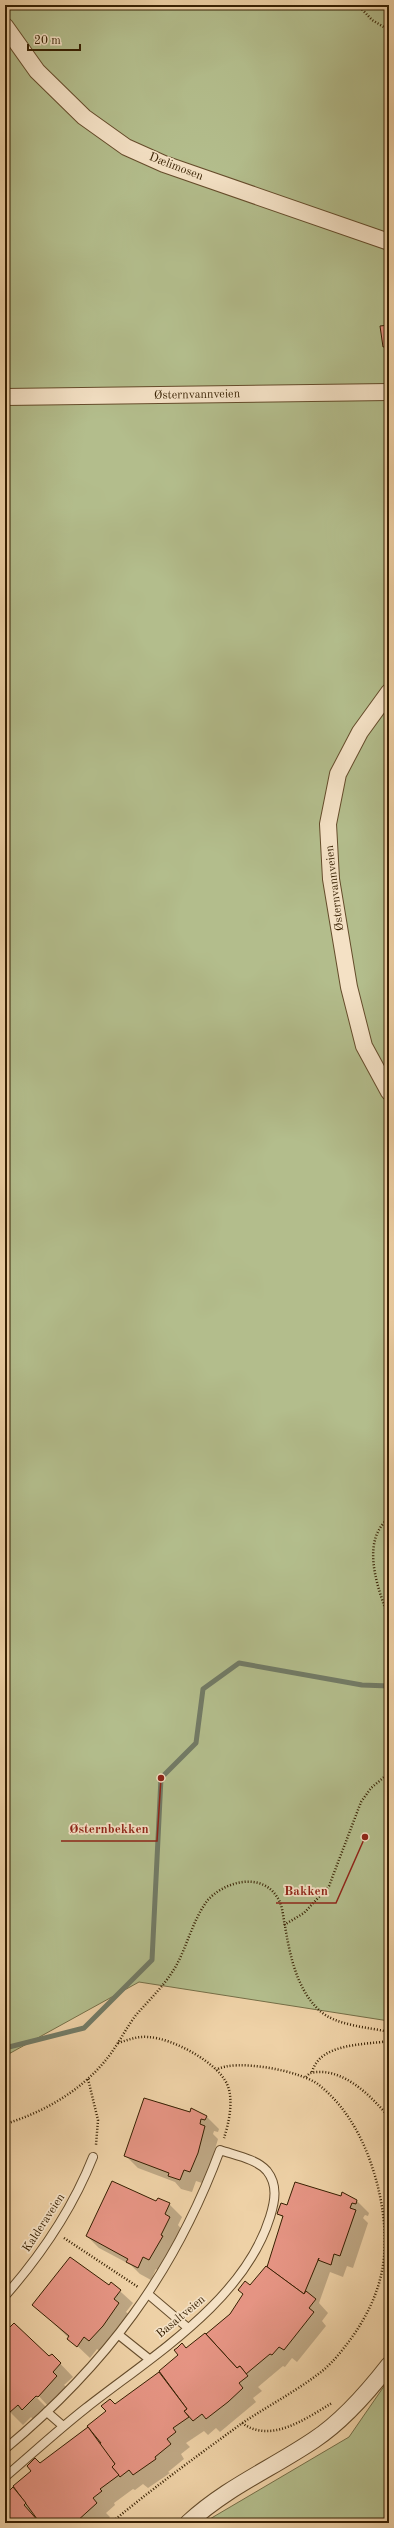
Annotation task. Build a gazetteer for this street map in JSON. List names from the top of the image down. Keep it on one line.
{"streets":{"street":["Dælimosen","Østernvannveien"],"lane":["Kalderaveien","Basaltveien"]},"places":["Østernbekken","Bakken"],"scale_bar":"20 m"}
